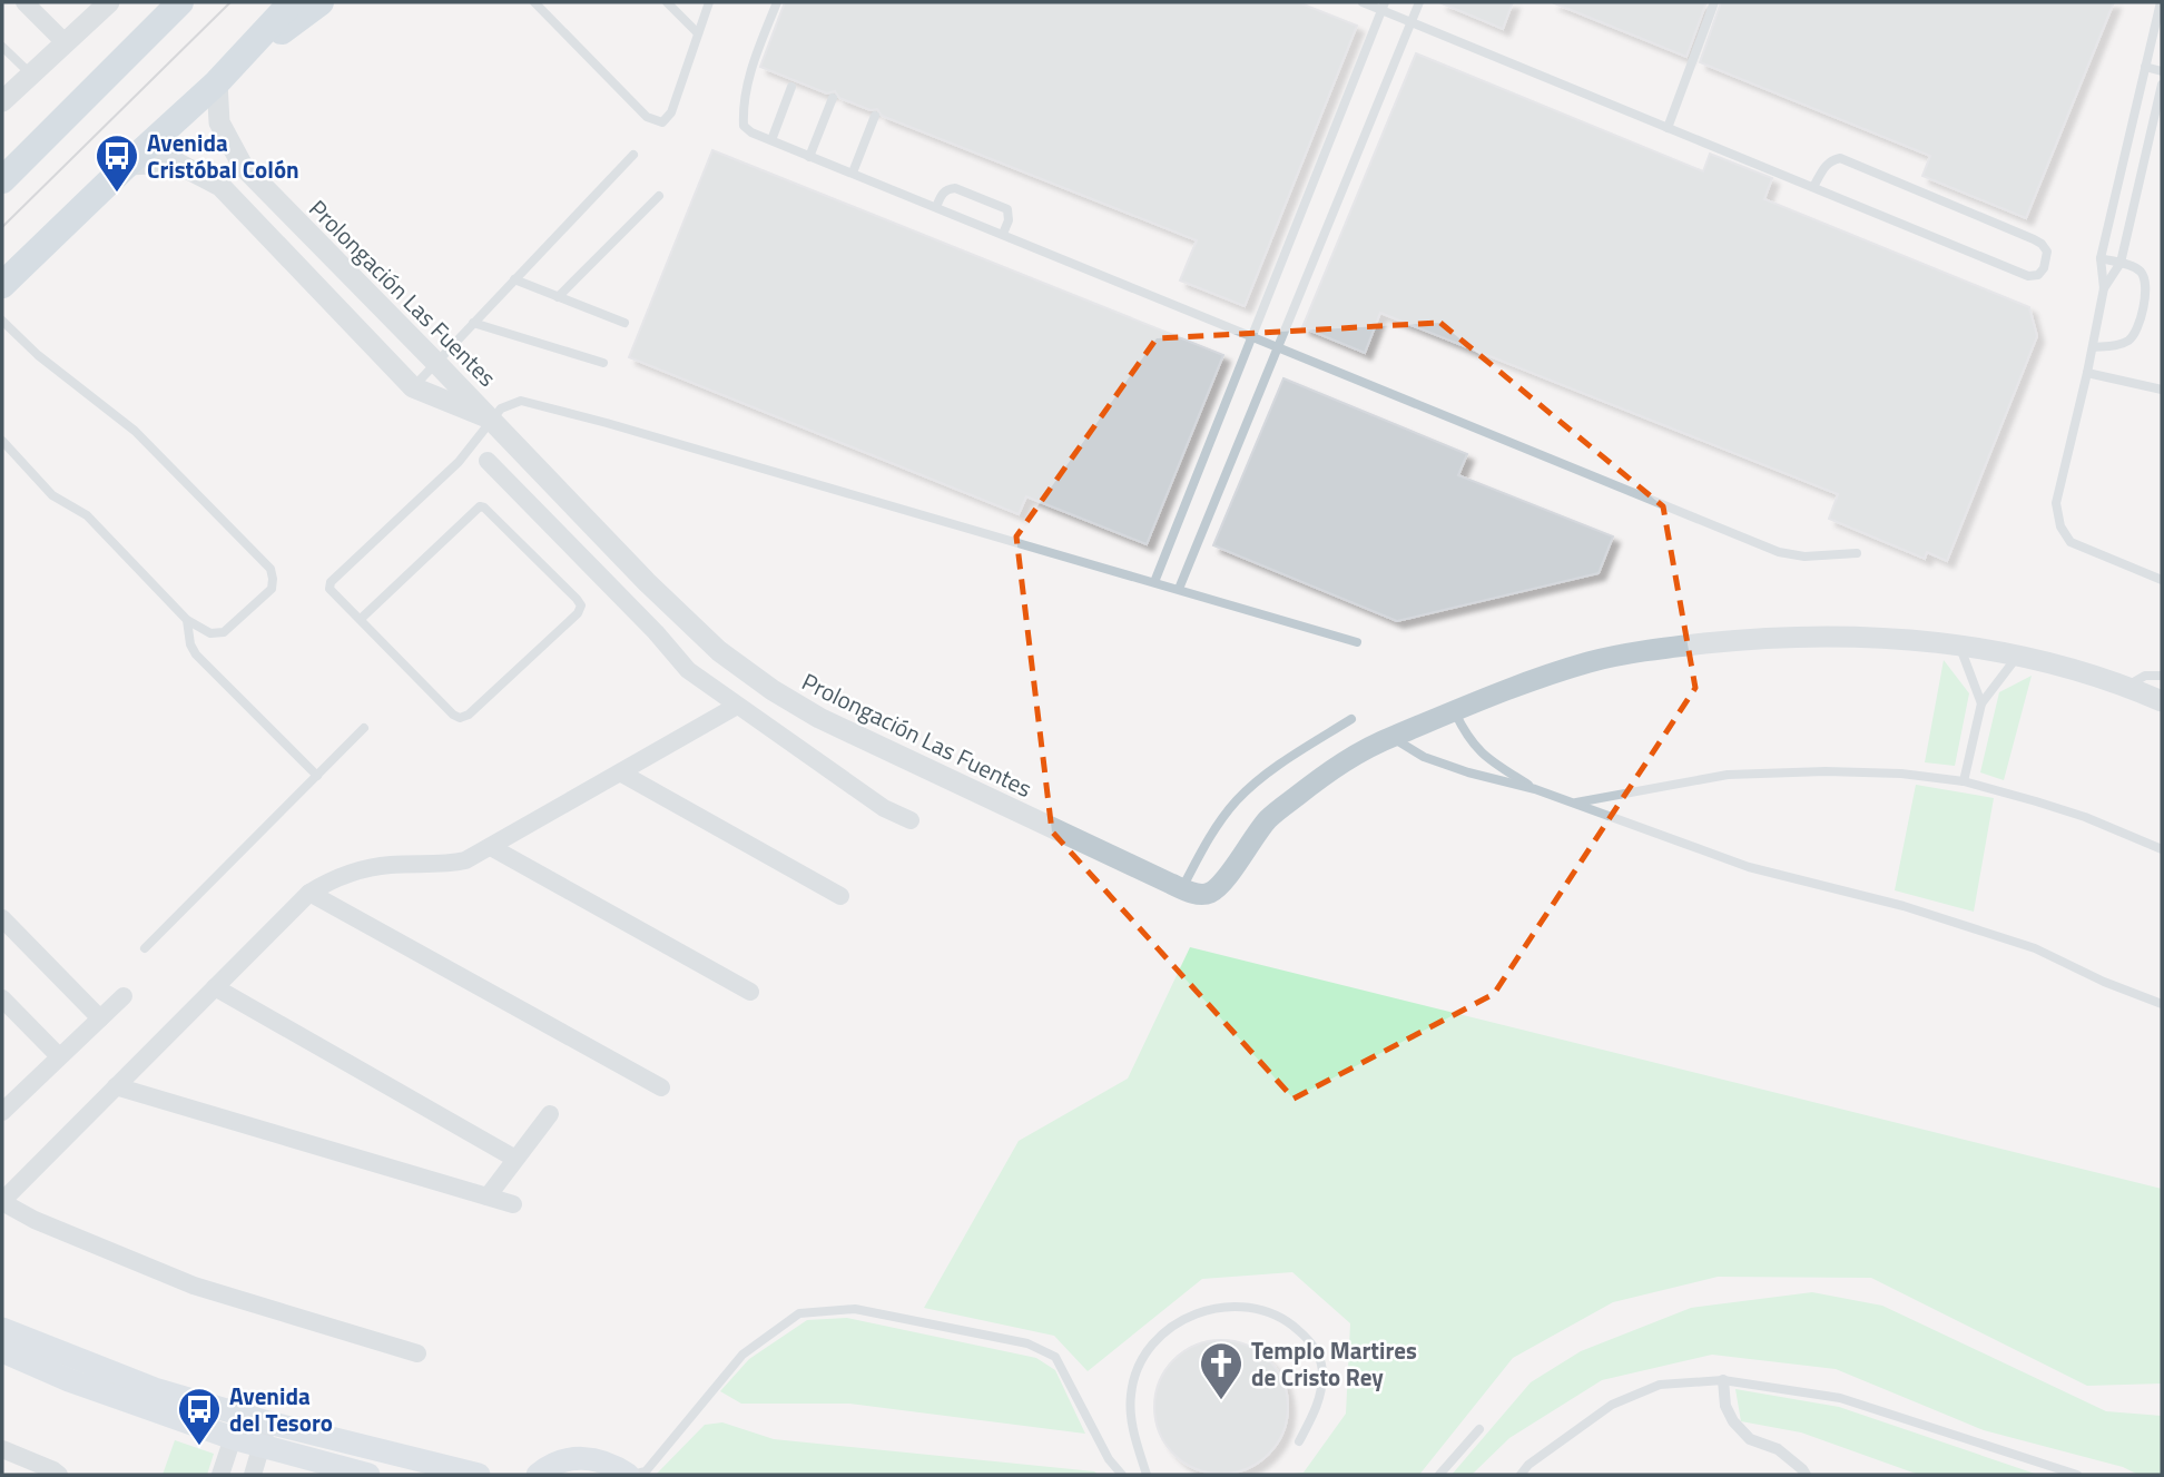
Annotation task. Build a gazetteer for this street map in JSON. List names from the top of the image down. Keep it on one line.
{"streets":{"street":["Prolongación Las Fuentes"]},"places":{"bus stop":["Avenida Cristóbal Colón","Avenida del Tesoro"],"church":["Templo Martires de Cristo Rey"]}}
